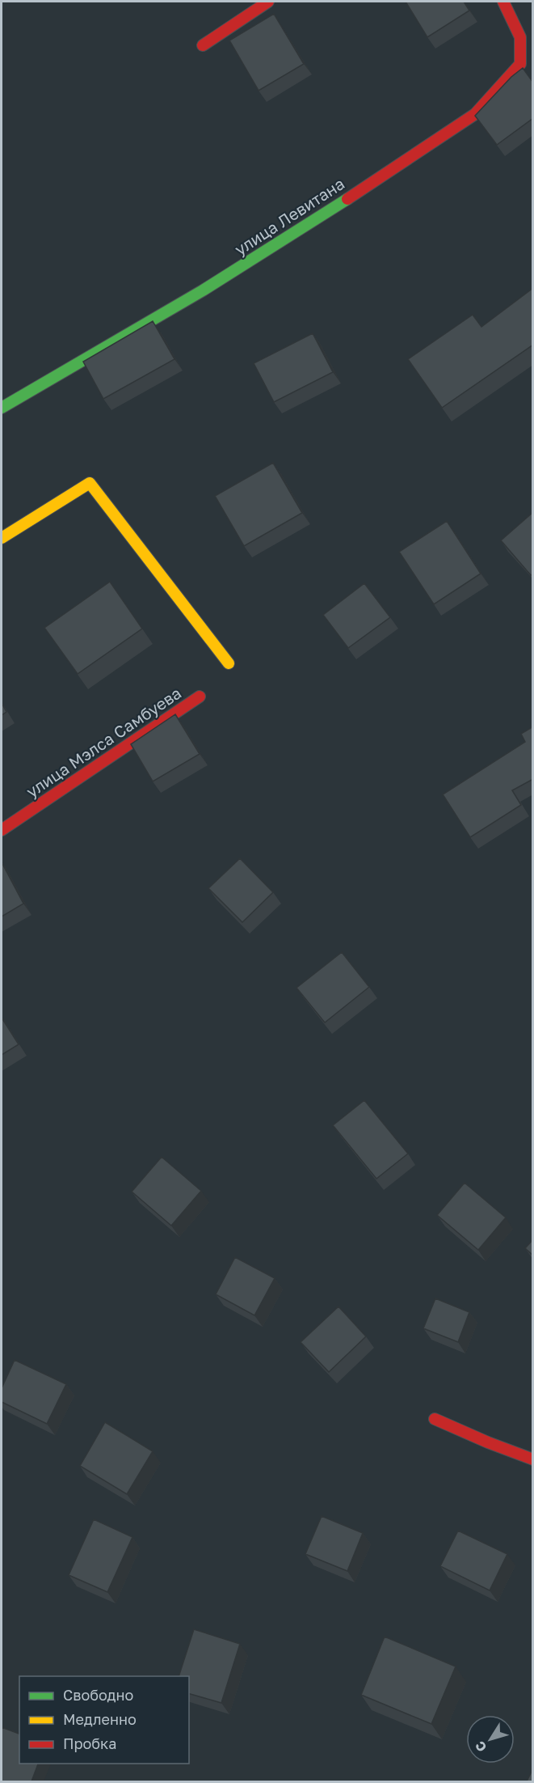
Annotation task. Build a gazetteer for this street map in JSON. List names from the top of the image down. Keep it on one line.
{"streets":{"street":["улица Левитана","улица Мэлса Самбуева"]},"legend":["Свободно","Медленно","Пробка"],"north":"bottom left"}
